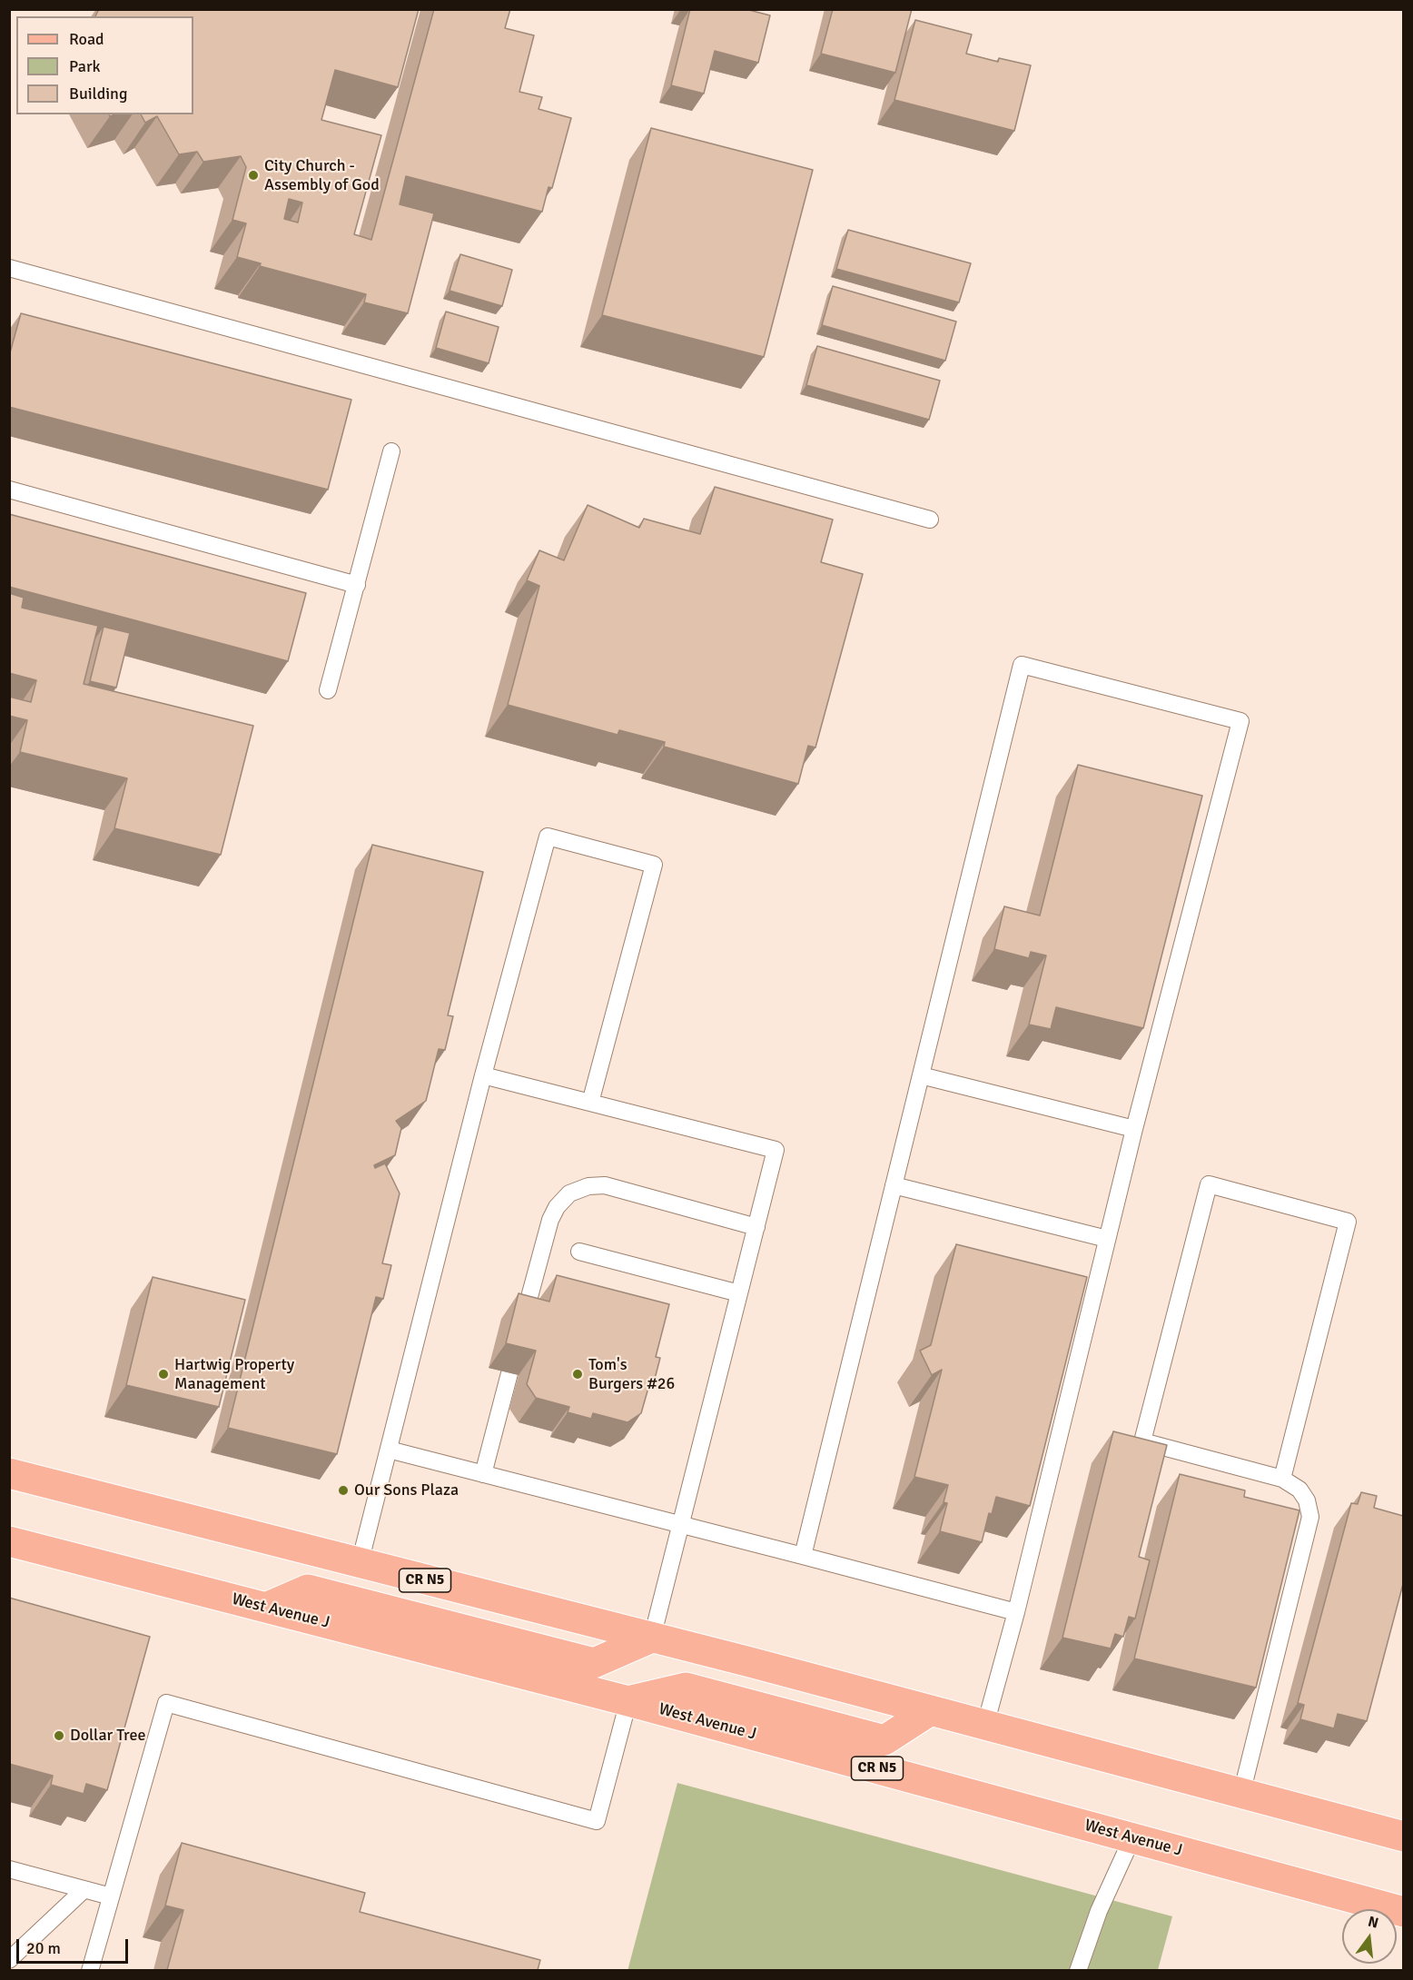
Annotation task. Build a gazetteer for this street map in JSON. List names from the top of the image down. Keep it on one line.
{"streets":{"main road":["CR N5","West Avenue J"]},"places":["City Church - Assembly of God","Hartwig Property Management","Tom's Burgers #26","Our Sons Plaza","Dollar Tree"],"legend":["Road","Park","Building"],"scale_bar":"20 m","north":"top"}
